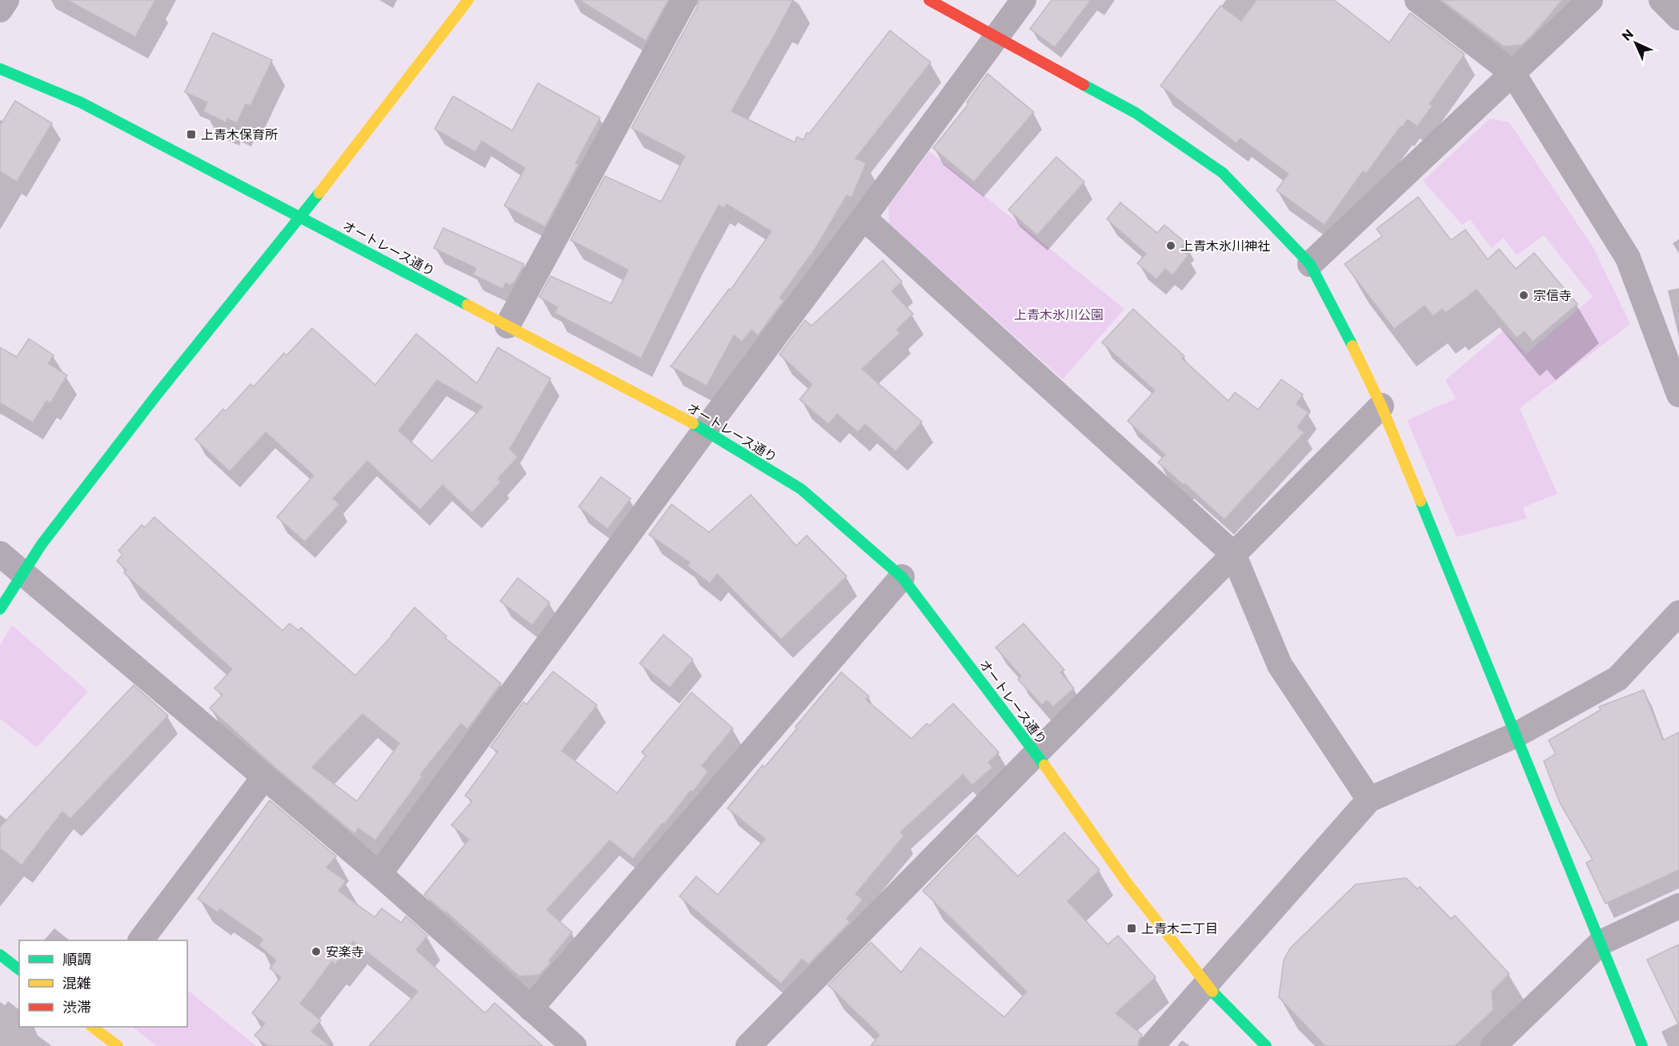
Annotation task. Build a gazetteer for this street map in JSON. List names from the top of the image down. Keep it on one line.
{"streets":{"street":["オートレース通り"]},"parks":["上青木氷川公園"],"places":{"transit":["上青木保育所","上青木二丁目"],"other":["上青木氷川神社","宗信寺","安楽寺"]},"legend":["順調","混雑","渋滞"],"north":"top left"}
